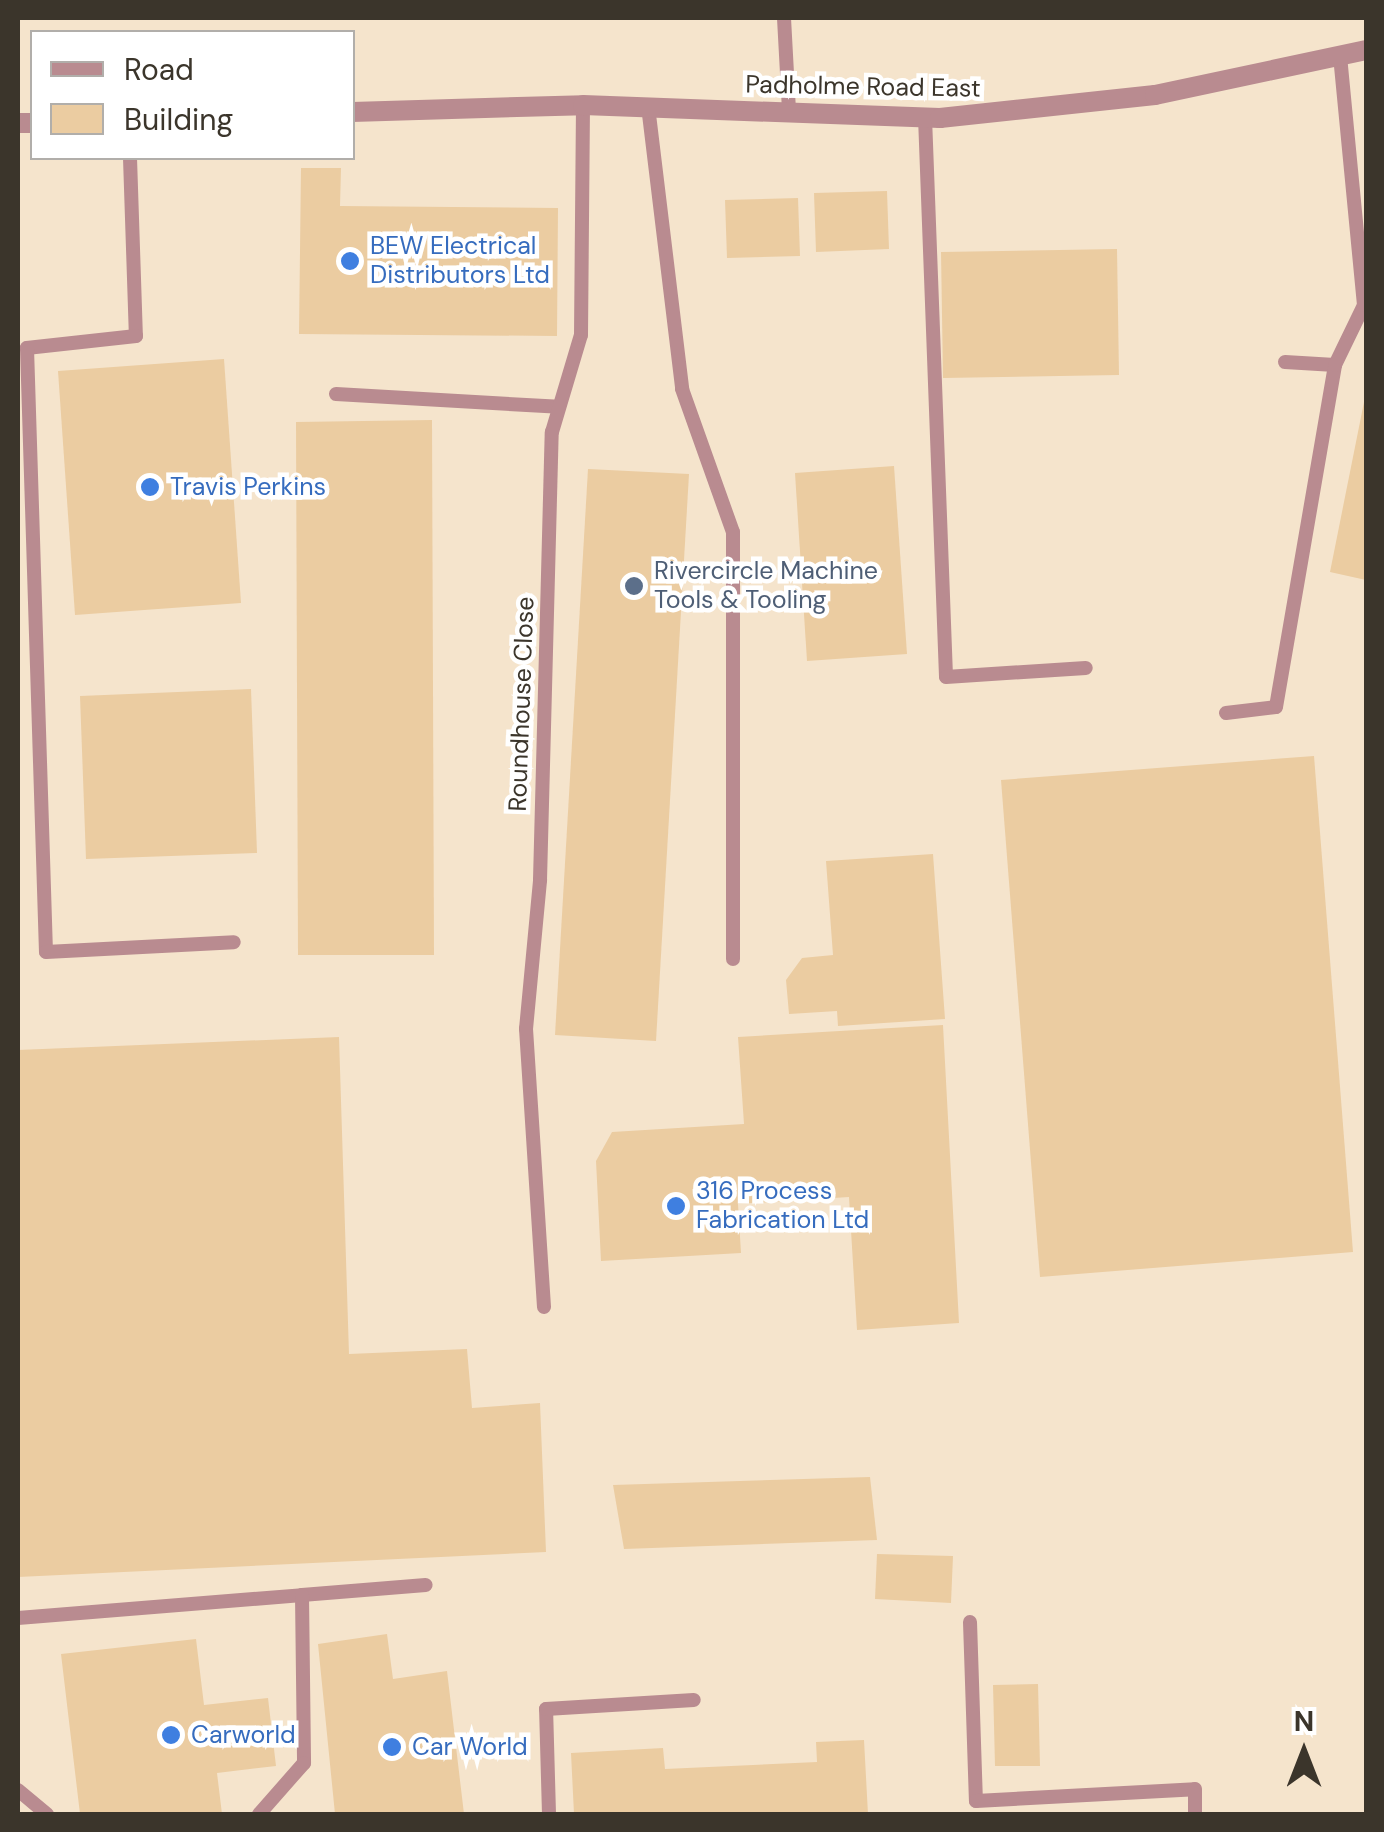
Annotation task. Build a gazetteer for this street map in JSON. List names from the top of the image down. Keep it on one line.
{"streets":{"street":["Padholme Road East"],"lane":["Roundhouse Close"]},"crossings":[["Padholme Road East","Roundhouse Close"]],"places":["BEW Electrical Distributors Ltd","Travis Perkins","Rivercircle Machine Tools & Tooling","316 Process Fabrication Ltd","Carworld","Car World"],"legend":["Road","Building"],"north":"top"}
